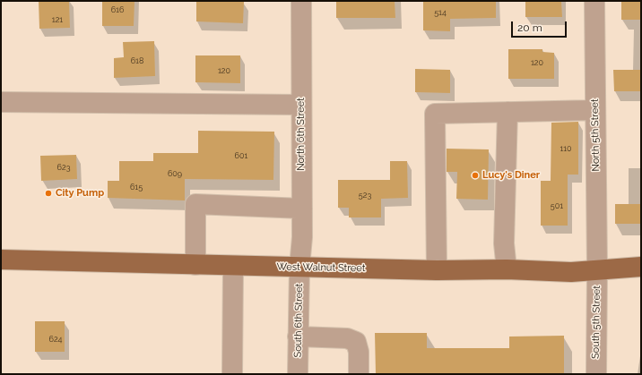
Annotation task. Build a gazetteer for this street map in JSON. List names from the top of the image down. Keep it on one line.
{"streets":{"main road":["West Walnut Street"],"street":["North 6th Street","North 5th Street","South 6th Street","South 5th Street"]},"crossings":[["North 6th Street","West Walnut Street"],["North 6th Street","South 6th Street"],["North 5th Street","West Walnut Street"],["North 5th Street","South 5th Street"],["West Walnut Street","South 6th Street"],["West Walnut Street","South 5th Street"]],"places":["Lucy's Diner","City Pump"],"house_numbers":["616","514","121","618","120","120","110","601","623","609","615","523","501","624"],"scale_bar":"20 m"}
